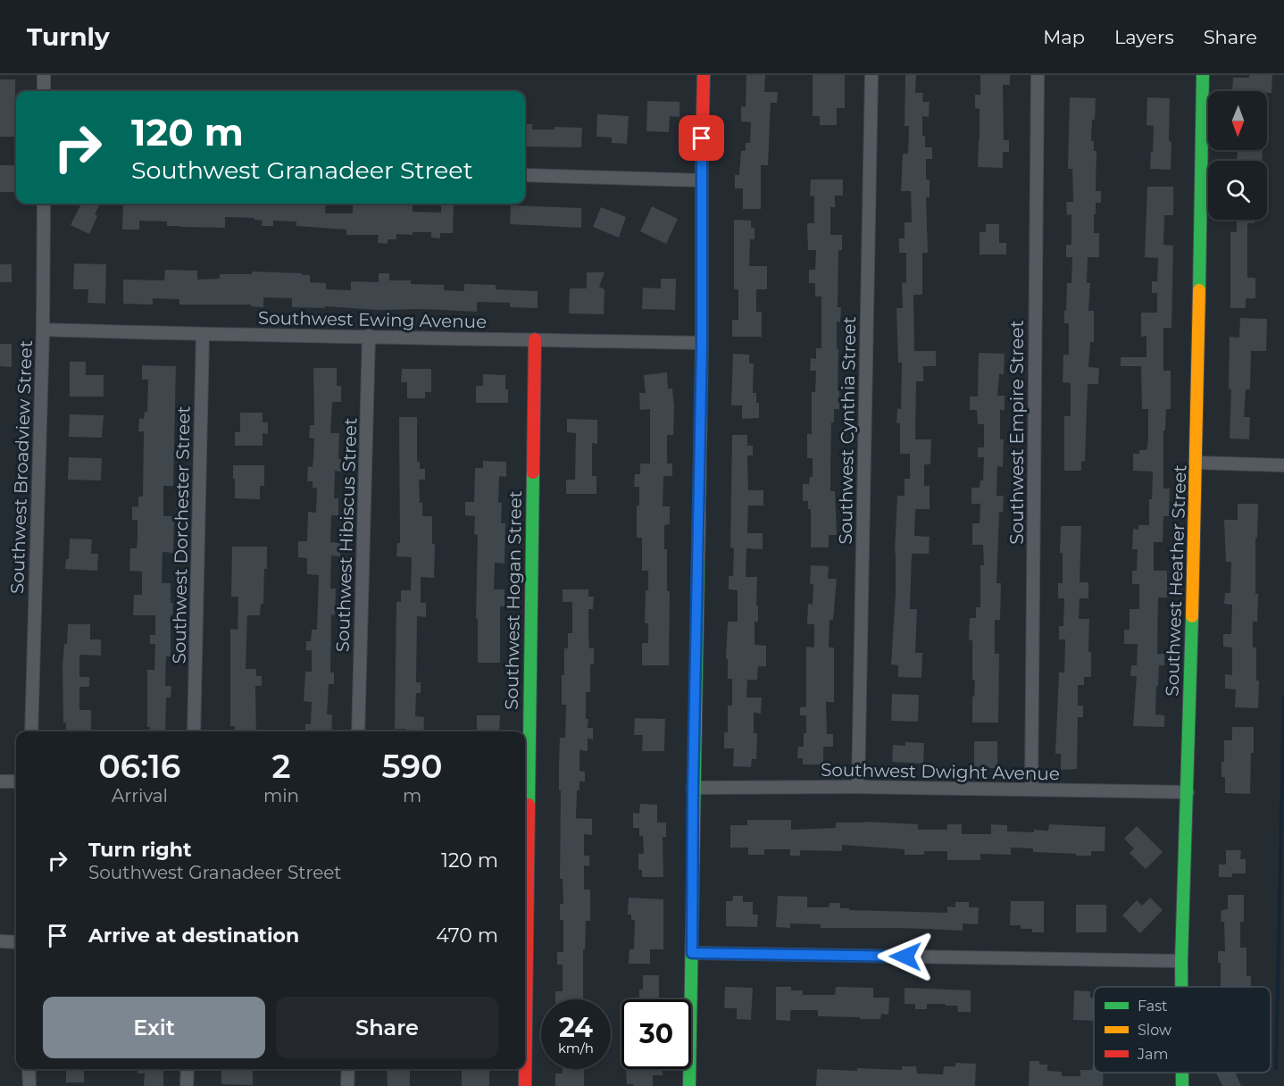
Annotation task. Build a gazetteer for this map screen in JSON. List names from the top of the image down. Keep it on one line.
{"streets":{"street":["Southwest Ewing Avenue","Southwest Cynthia Street","Southwest Empire Street","Southwest Broadview Street","Southwest Dorchester Street","Southwest Hibiscus Street","Southwest Heather Street","Southwest Hogan Street","Southwest Dwight Avenue"]},"crossings":[["Southwest Ewing Avenue","Southwest Broadview Street"],["Southwest Ewing Avenue","Southwest Dorchester Street"],["Southwest Ewing Avenue","Southwest Hibiscus Street"],["Southwest Ewing Avenue","Southwest Hogan Street"],["Southwest Cynthia Street","Southwest Dwight Avenue"],["Southwest Empire Street","Southwest Dwight Avenue"],["Southwest Heather Street","Southwest Dwight Avenue"]],"legend":["Fast","Slow","Jam"],"north":"bottom","page":{"header":"Turnly","nav":["Map","Layers","Share"],"turn":["120 m","Southwest Granadeer Street"],"eta":["06:16","Arrival","2","min","590","m"],"list":[{"name":"Turn right","note":"Southwest Granadeer Street","value":"120 m"},{"name":"Arrive at destination","value":"470 m"}],"buttons":["Exit","Share"],"speed":"24 km/h","limit":"30"}}
